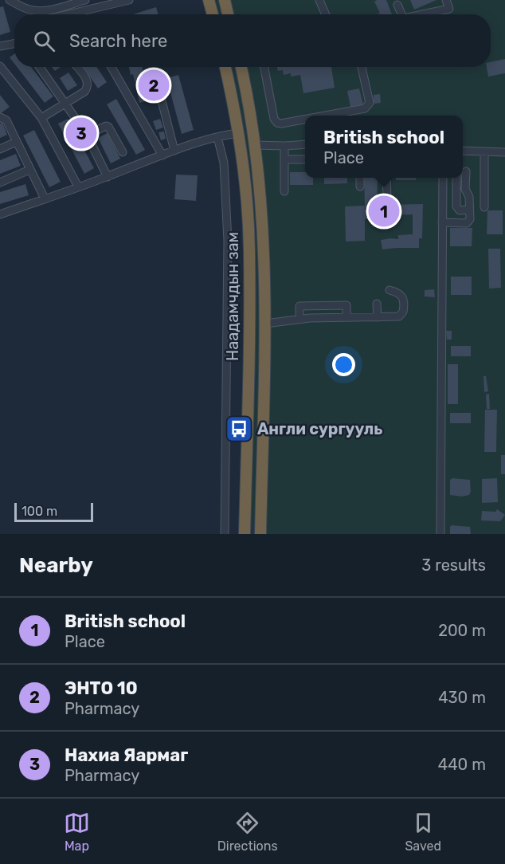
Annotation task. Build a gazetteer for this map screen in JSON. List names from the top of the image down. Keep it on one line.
{"streets":{"highway":["Наадамчдын зам"]},"places":{"bus stop":["Англи сургууль"]},"scale_bar":"100 m","page":{"search":"Search here","pins":["2","3","1"],"popup":["British school","Place"],"scale":"100 m","heading":["Nearby","3 results"],"list":[{"mark":"1","name":"British school","note":"Place","value":"200 m"},{"mark":"2","name":"ЭНТО 10","note":"Pharmacy","value":"430 m"},{"mark":"3","name":"Нахиа Яармаг","note":"Pharmacy","value":"440 m"}],"nav":["Map","Directions","Saved"]}}
